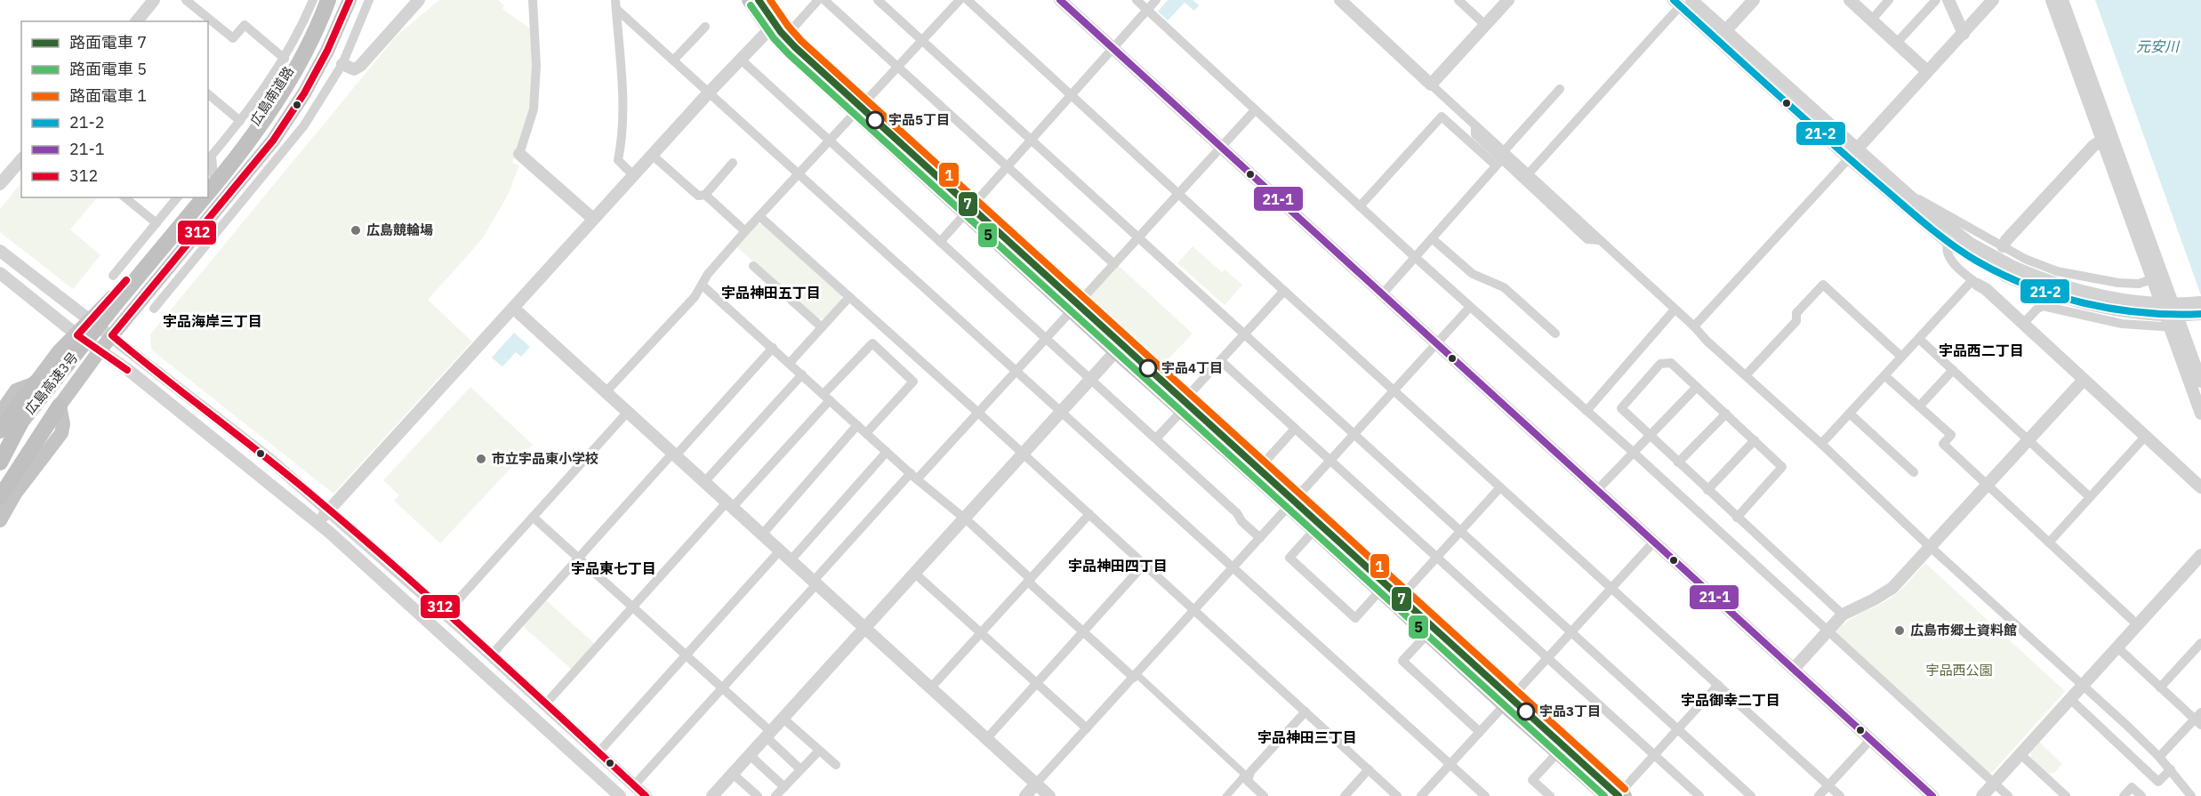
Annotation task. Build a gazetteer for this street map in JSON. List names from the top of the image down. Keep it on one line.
{"streets":{"highway":["広島南道路","広島高速3号"]},"crossings":[["広島南道路","広島高速3号"]],"districts":["宇品神田五丁目","宇品海岸三丁目","宇品西二丁目","宇品神田四丁目","宇品東七丁目","宇品御幸二丁目","宇品神田三丁目"],"water":["元安川"],"parks":["宇品西公園"],"places":["宇品5丁目","広島競輪場","宇品4丁目","市立宇品東小学校","広島市郷土資料館","宇品3丁目"],"lines":["tram line 7","tram line 1","transit line 21-2","transit line 21-1","transit line 312","tram line 5"],"legend":["路面電車 7","路面電車 5","路面電車 1","21-2","21-1","312"]}
